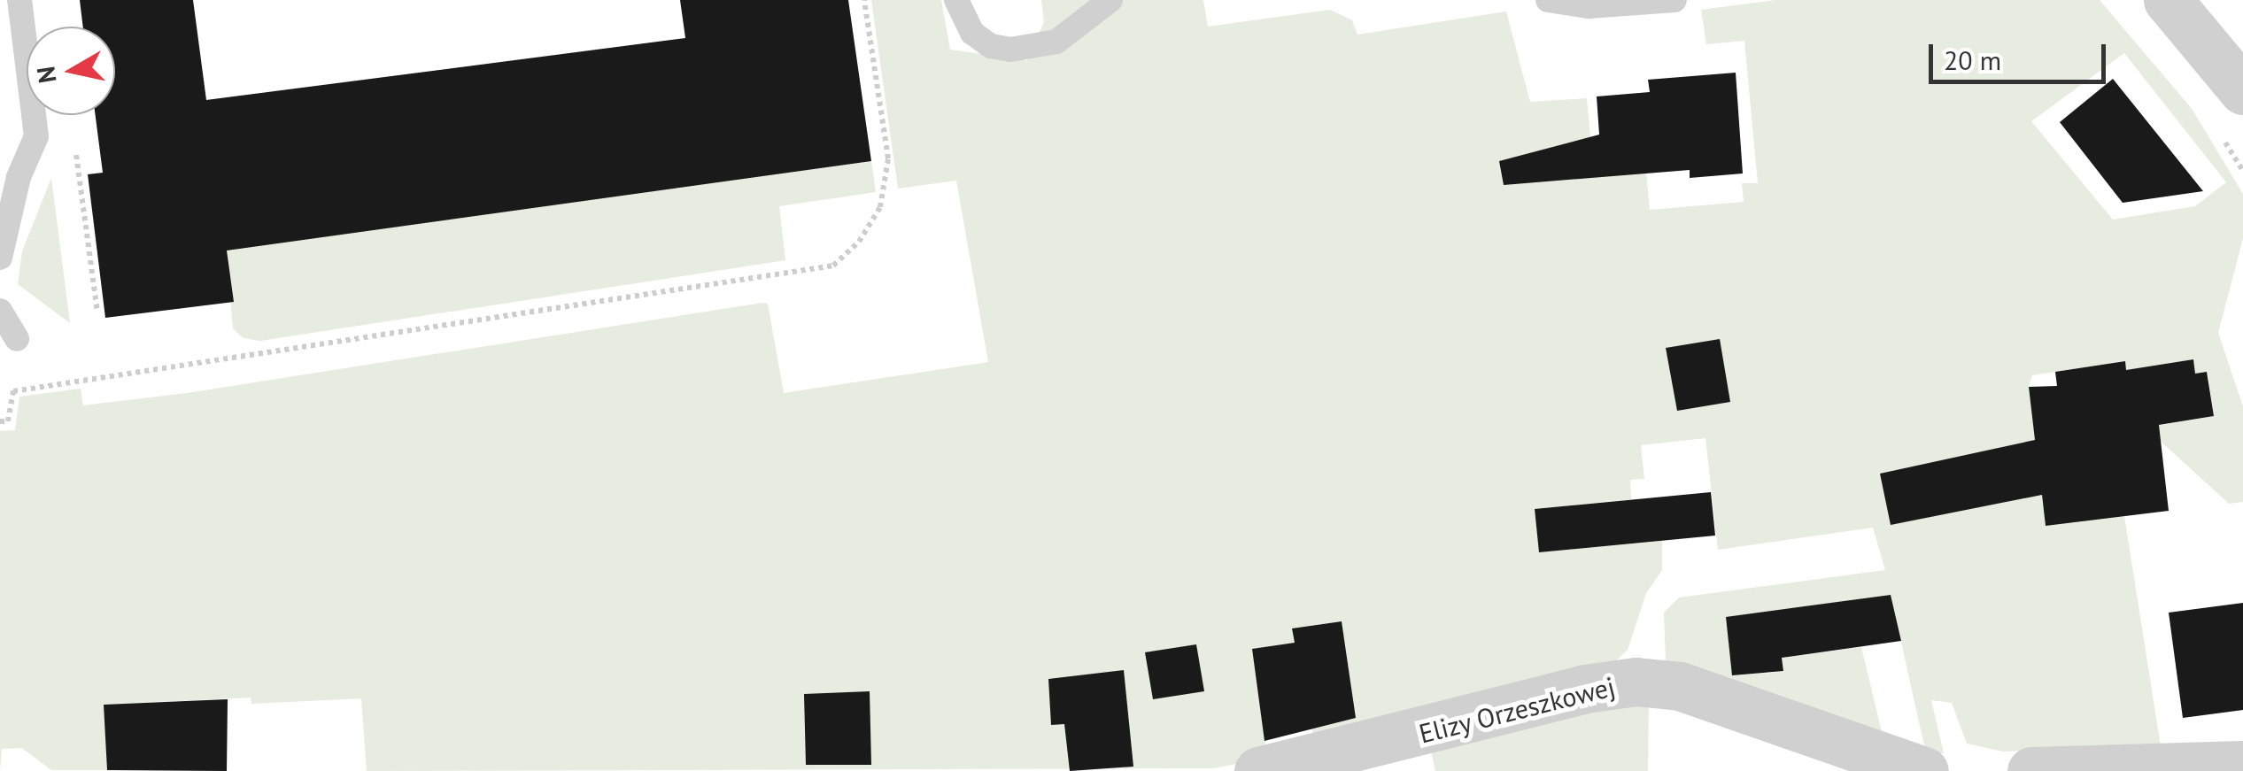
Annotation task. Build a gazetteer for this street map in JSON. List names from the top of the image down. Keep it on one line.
{"streets":{"street":["Elizy Orzeszkowej"]},"scale_bar":"20 m","north":"left"}
